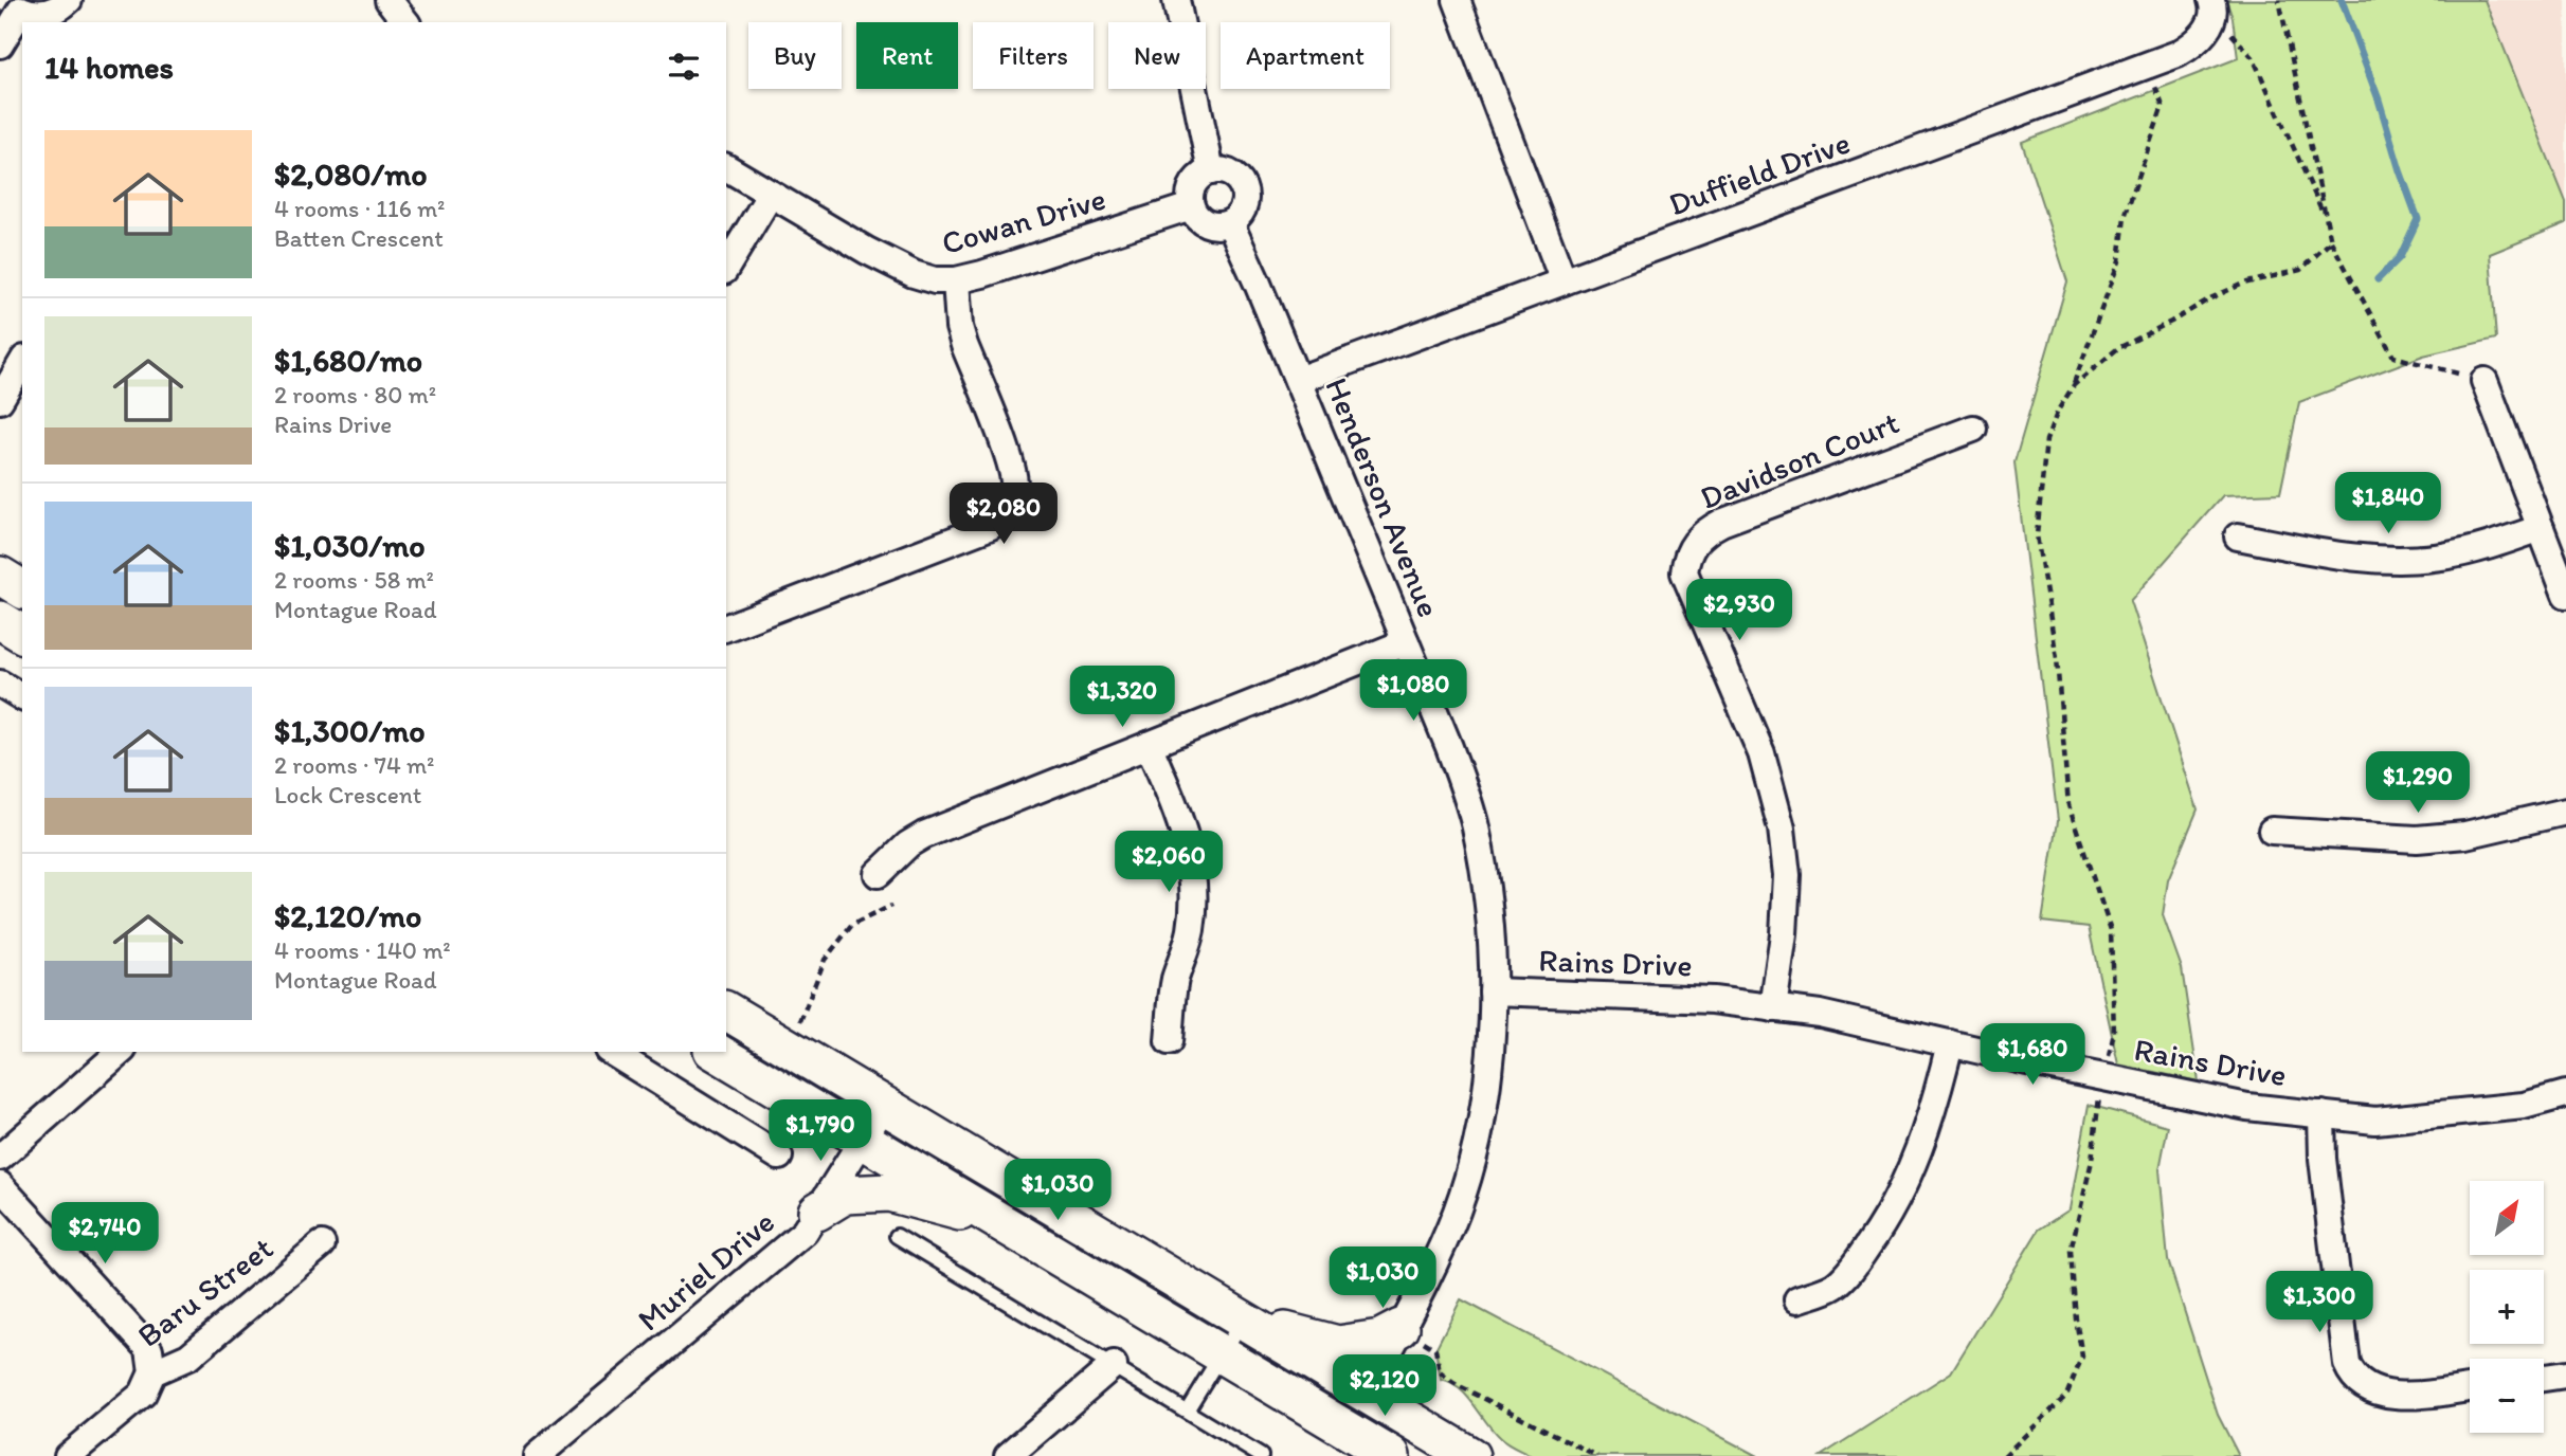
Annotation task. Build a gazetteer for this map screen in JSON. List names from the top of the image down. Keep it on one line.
{"streets":{"street":["Duffield Drive","Cowan Drive","Davidson Court","Henderson Avenue","Rains Drive","Muriel Drive","Baru Street"]},"crossings":[["Duffield Drive","Henderson Avenue"],["Cowan Drive","Henderson Avenue"],["Davidson Court","Rains Drive"],["Henderson Avenue","Rains Drive"]],"north":"top right","page":{"chip":["Buy","Rent","Filters","New","Apartment"],"heading":"14 homes","list":[{"name":"$2,080/mo","note":"4 rooms · 116 m² · Batten Crescent"},{"name":"$1,680/mo","note":"2 rooms · 80 m² · Rains Drive"},{"name":"$1,030/mo","note":"2 rooms · 58 m² · Montague Road"},{"name":"$1,300/mo","note":"2 rooms · 74 m² · Lock Crescent"},{"name":"$2,120/mo","note":"4 rooms · 140 m² · Montague Road"}],"price":["$1,840","$2,080","$2,930","$1,080","$1,320","$1,290","$2,060","$1,680","$1,790","$1,030","$2,740","$1,030","$1,300","$2,120"],"map_buttons":["+","−"]}}
